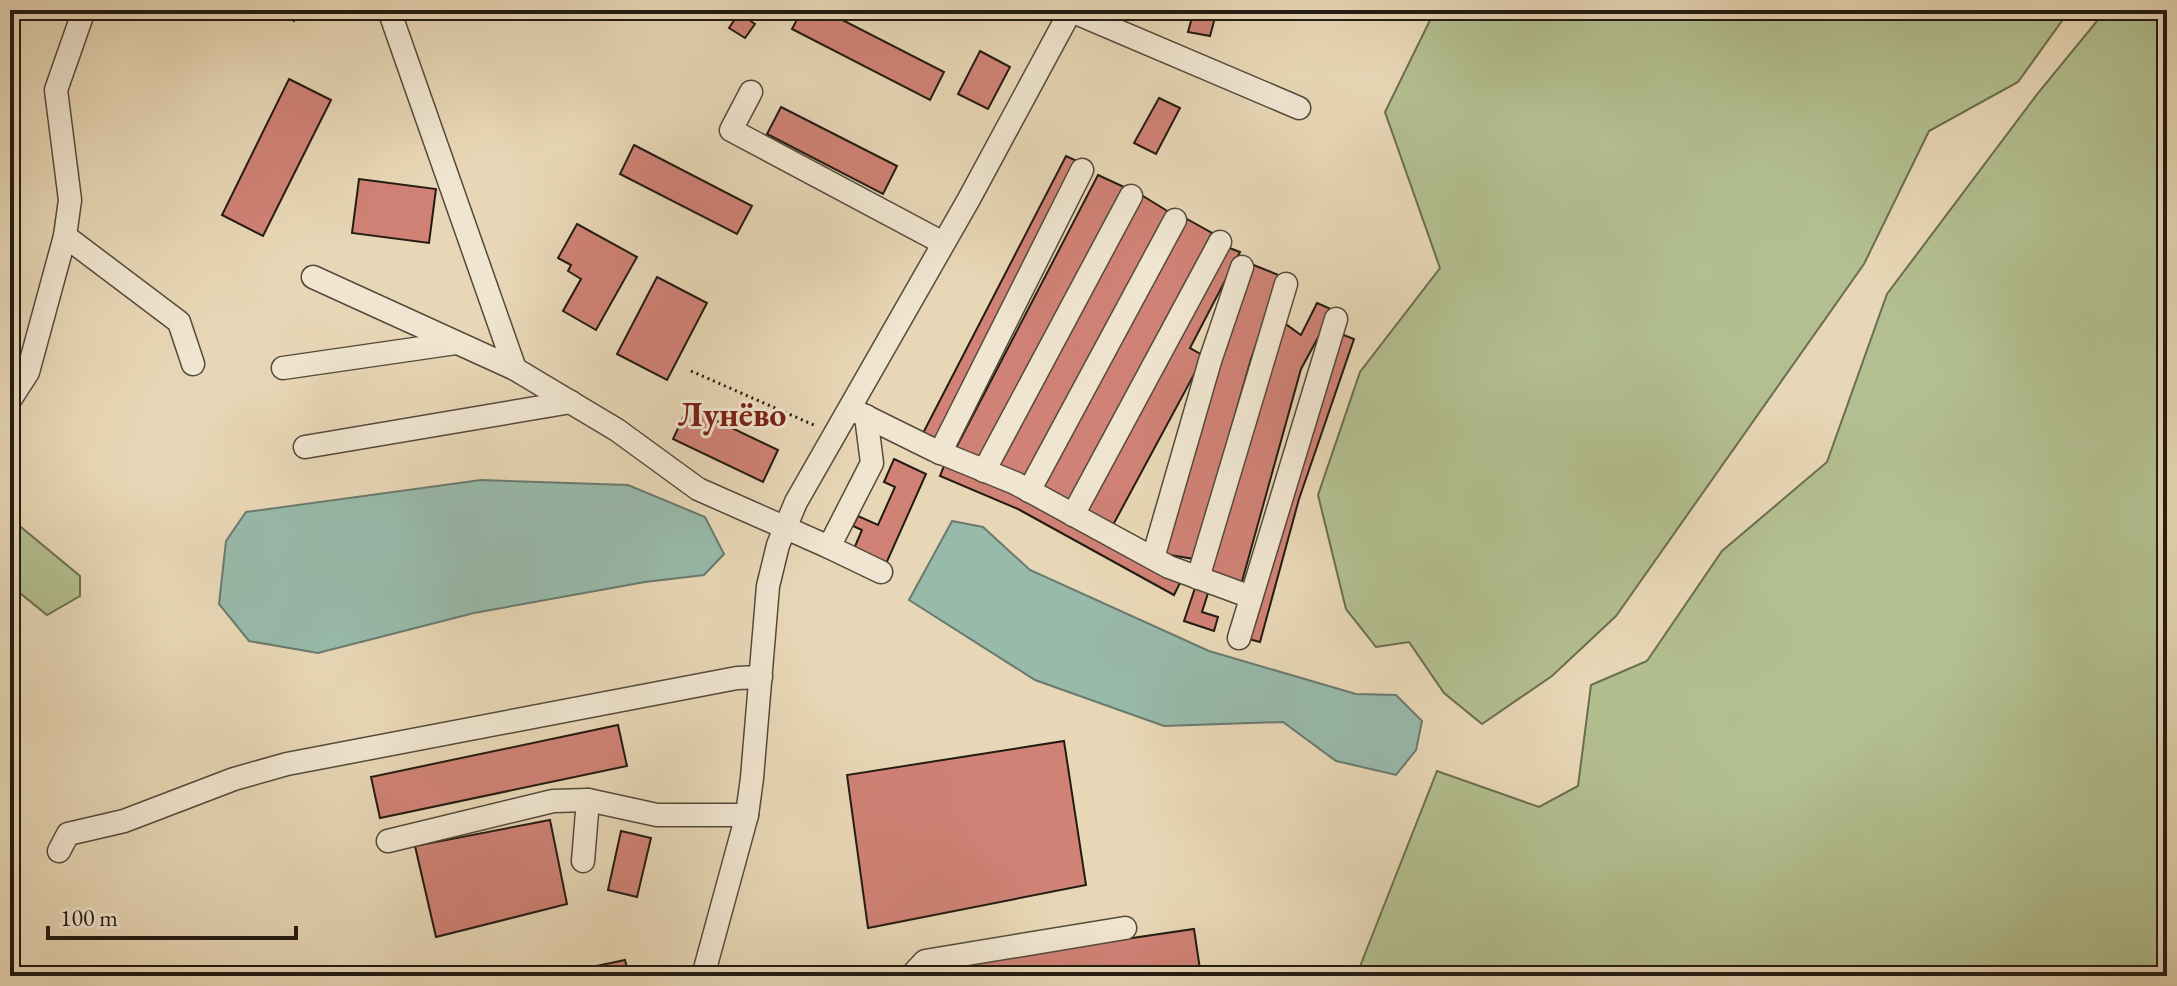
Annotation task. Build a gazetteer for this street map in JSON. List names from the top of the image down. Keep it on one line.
{"districts":["Лунёво"],"scale_bar":"100 m"}
